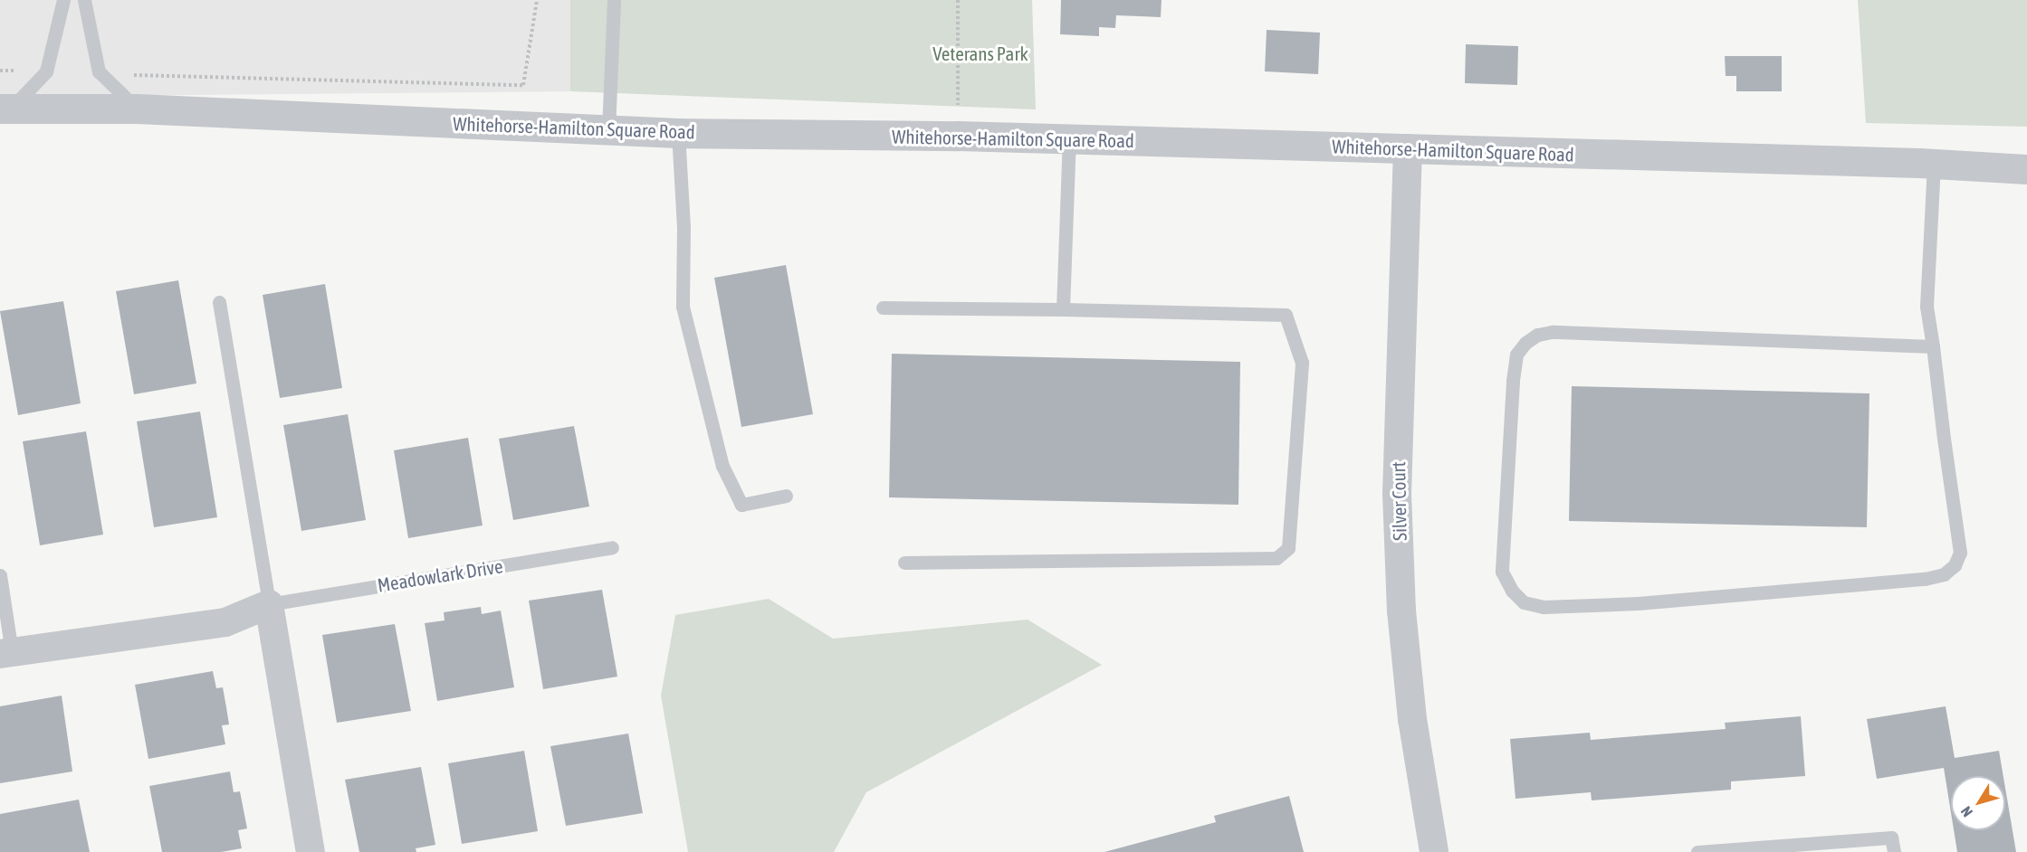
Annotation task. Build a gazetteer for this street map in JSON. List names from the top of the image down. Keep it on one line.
{"streets":{"street":["Whitehorse-Hamilton Square Road","Silver Court","Meadowlark Drive"]},"crossings":[["Whitehorse-Hamilton Square Road","Silver Court"]],"parks":["Veterans Park"],"north":"bottom left"}
